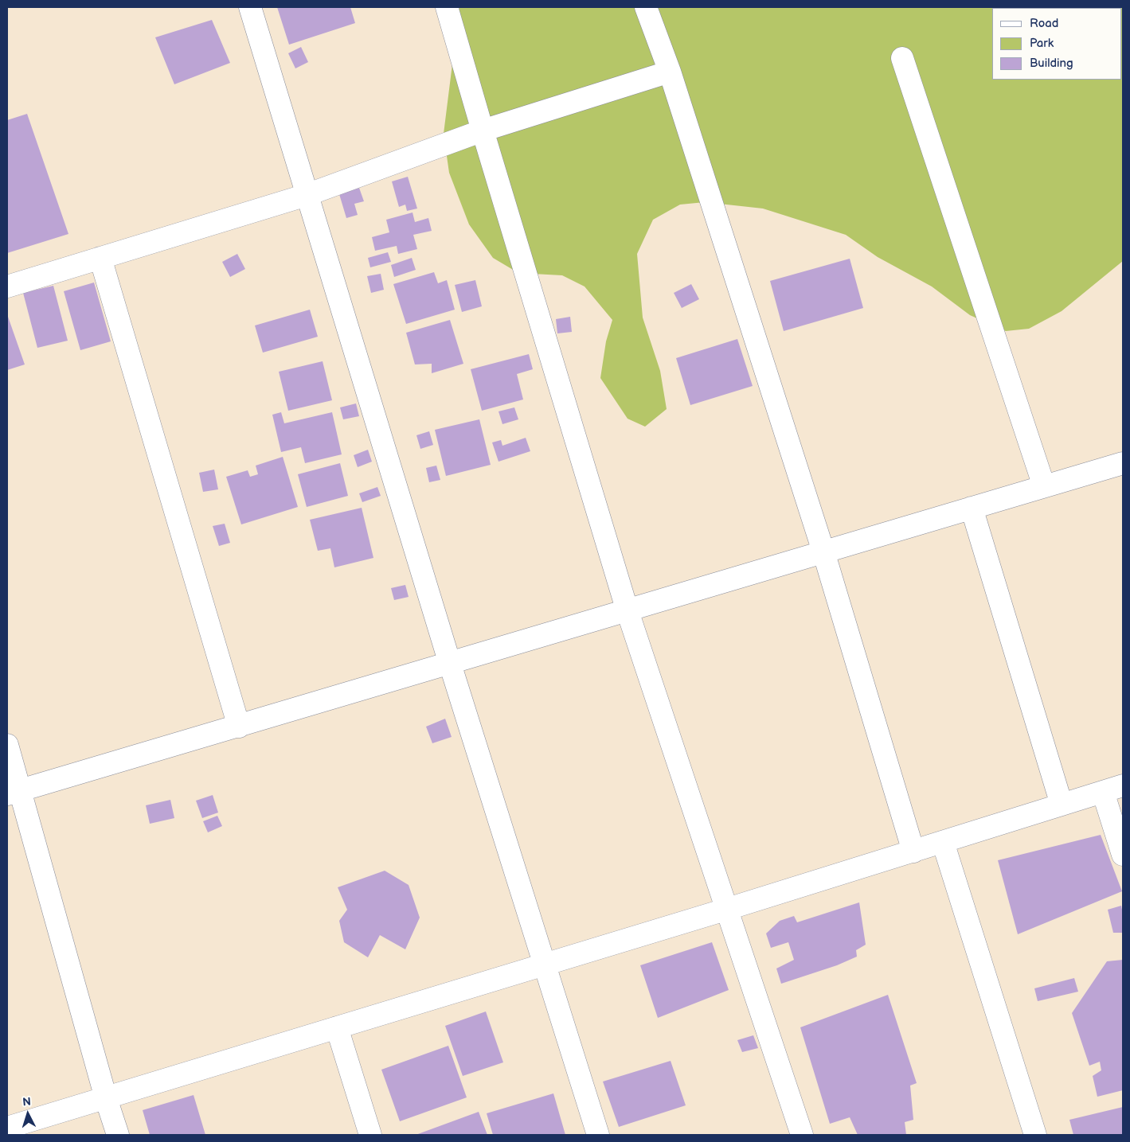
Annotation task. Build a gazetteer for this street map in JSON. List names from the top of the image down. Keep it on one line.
{"legend":["Road","Park","Building"],"north":"top"}
